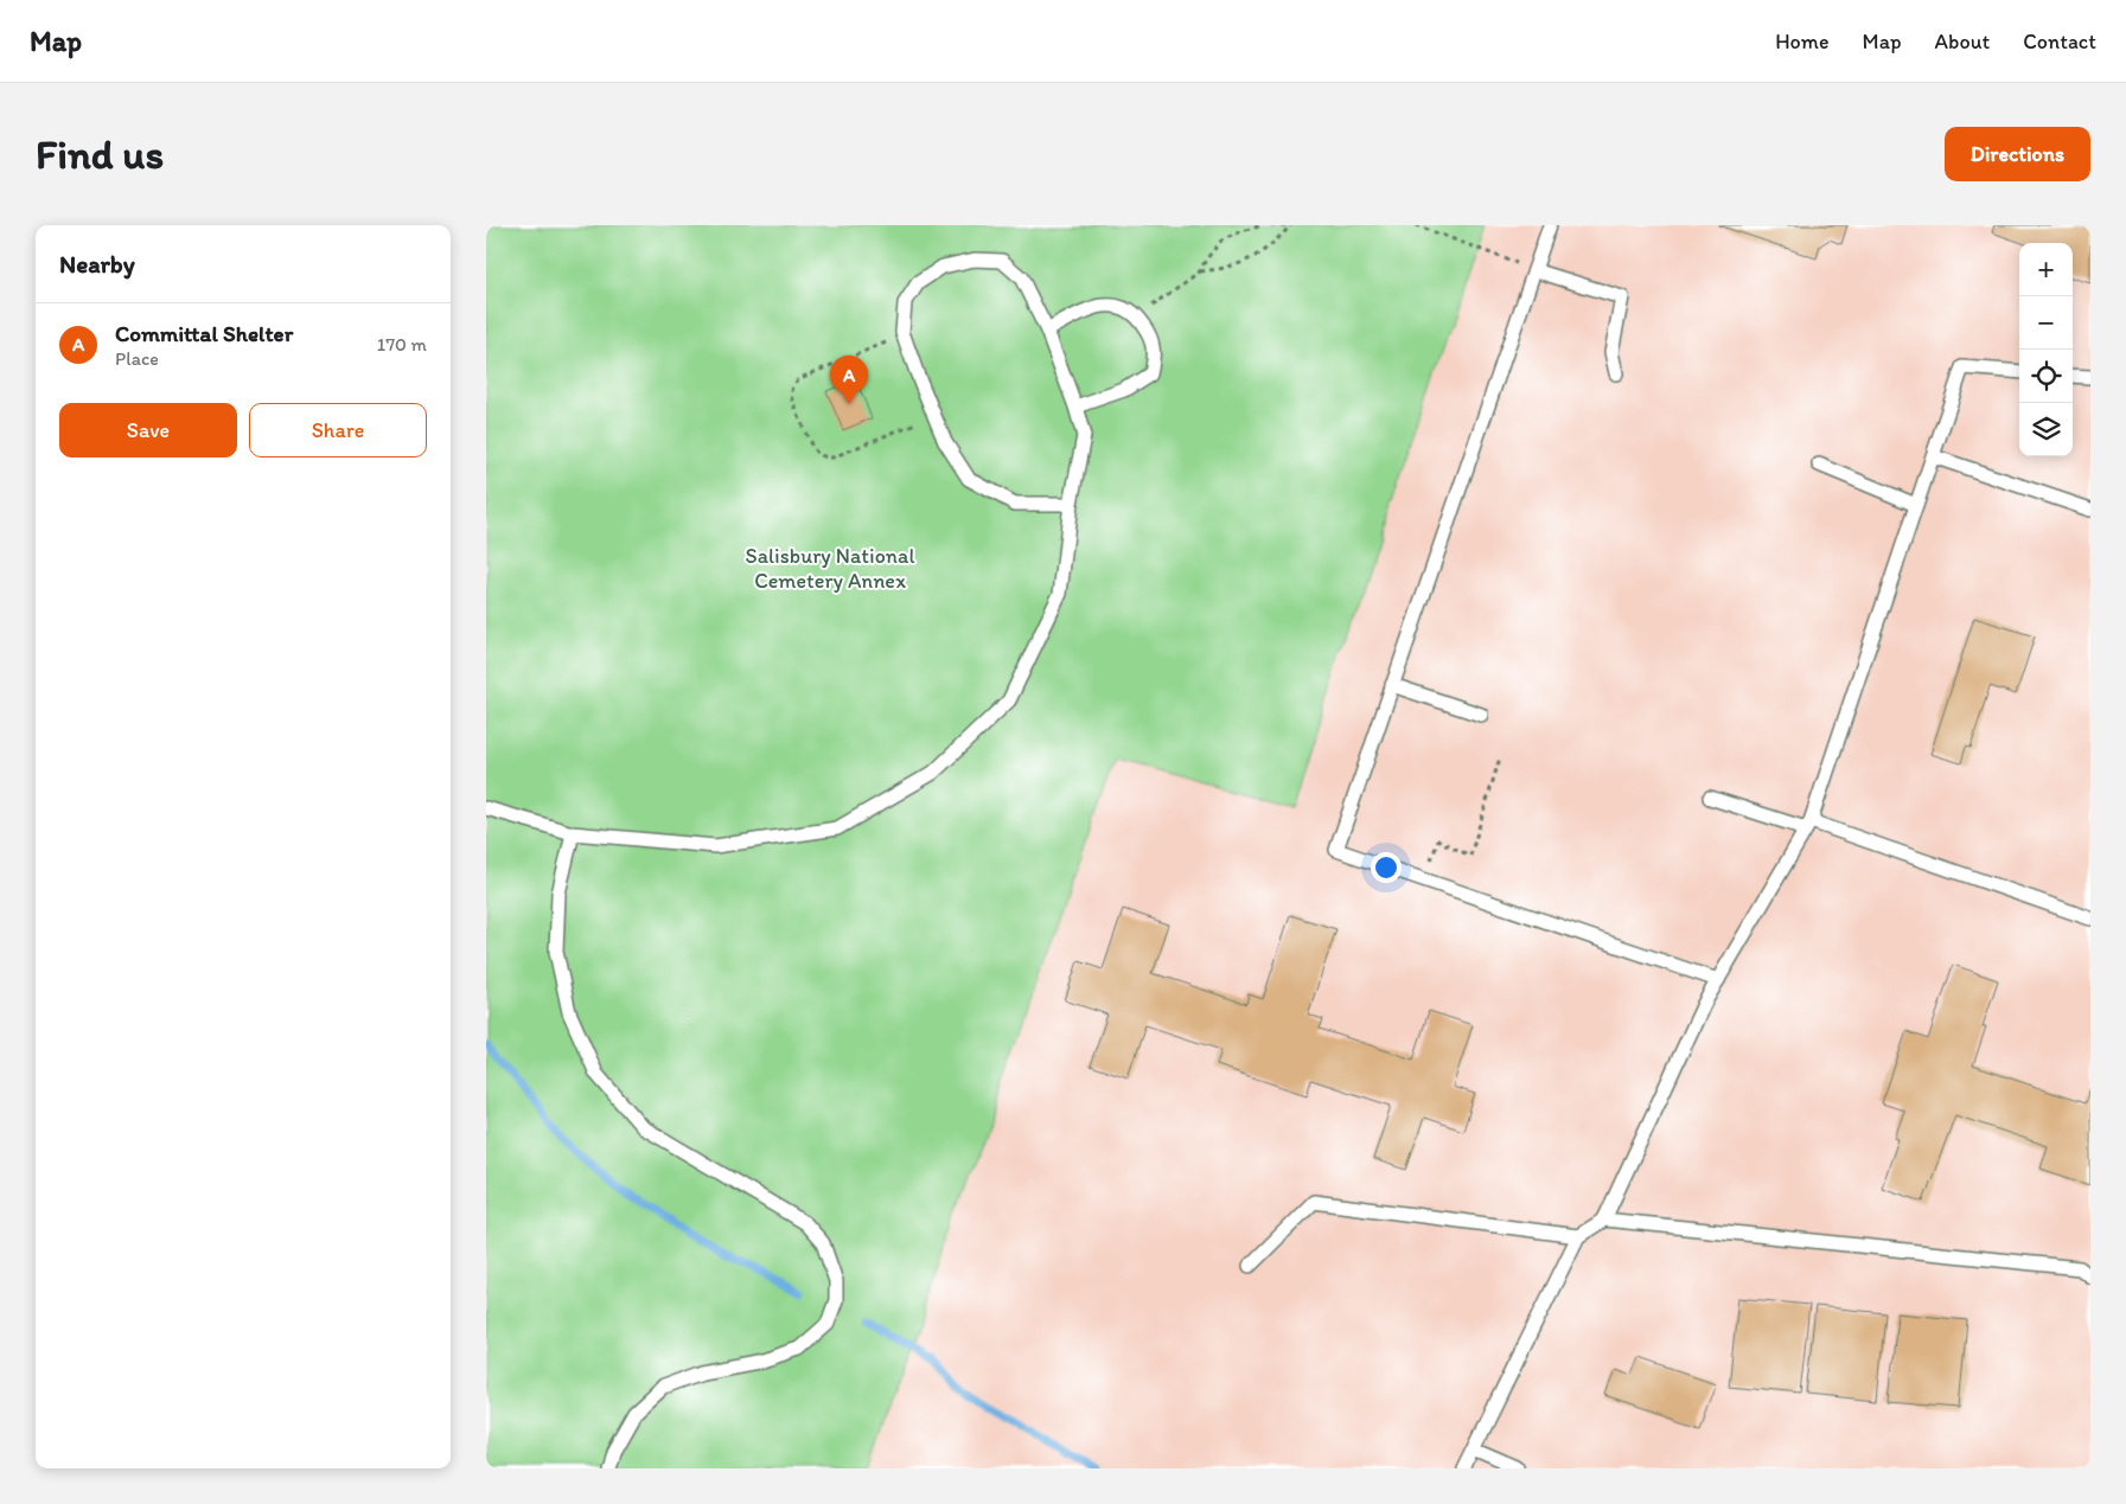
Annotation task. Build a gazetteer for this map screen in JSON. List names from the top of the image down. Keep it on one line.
{"parks":["Salisbury National Cemetery Annex"],"page":{"header":"Map","nav":["Home","Map","About","Contact"],"buttons":["Directions",["Save","Share"]],"title":"Find us","heading":"Nearby","map_buttons":["+","−"],"list":[{"mark":"A","name":"Committal Shelter","note":"Place","value":"170 m"}],"pins":"A"}}
